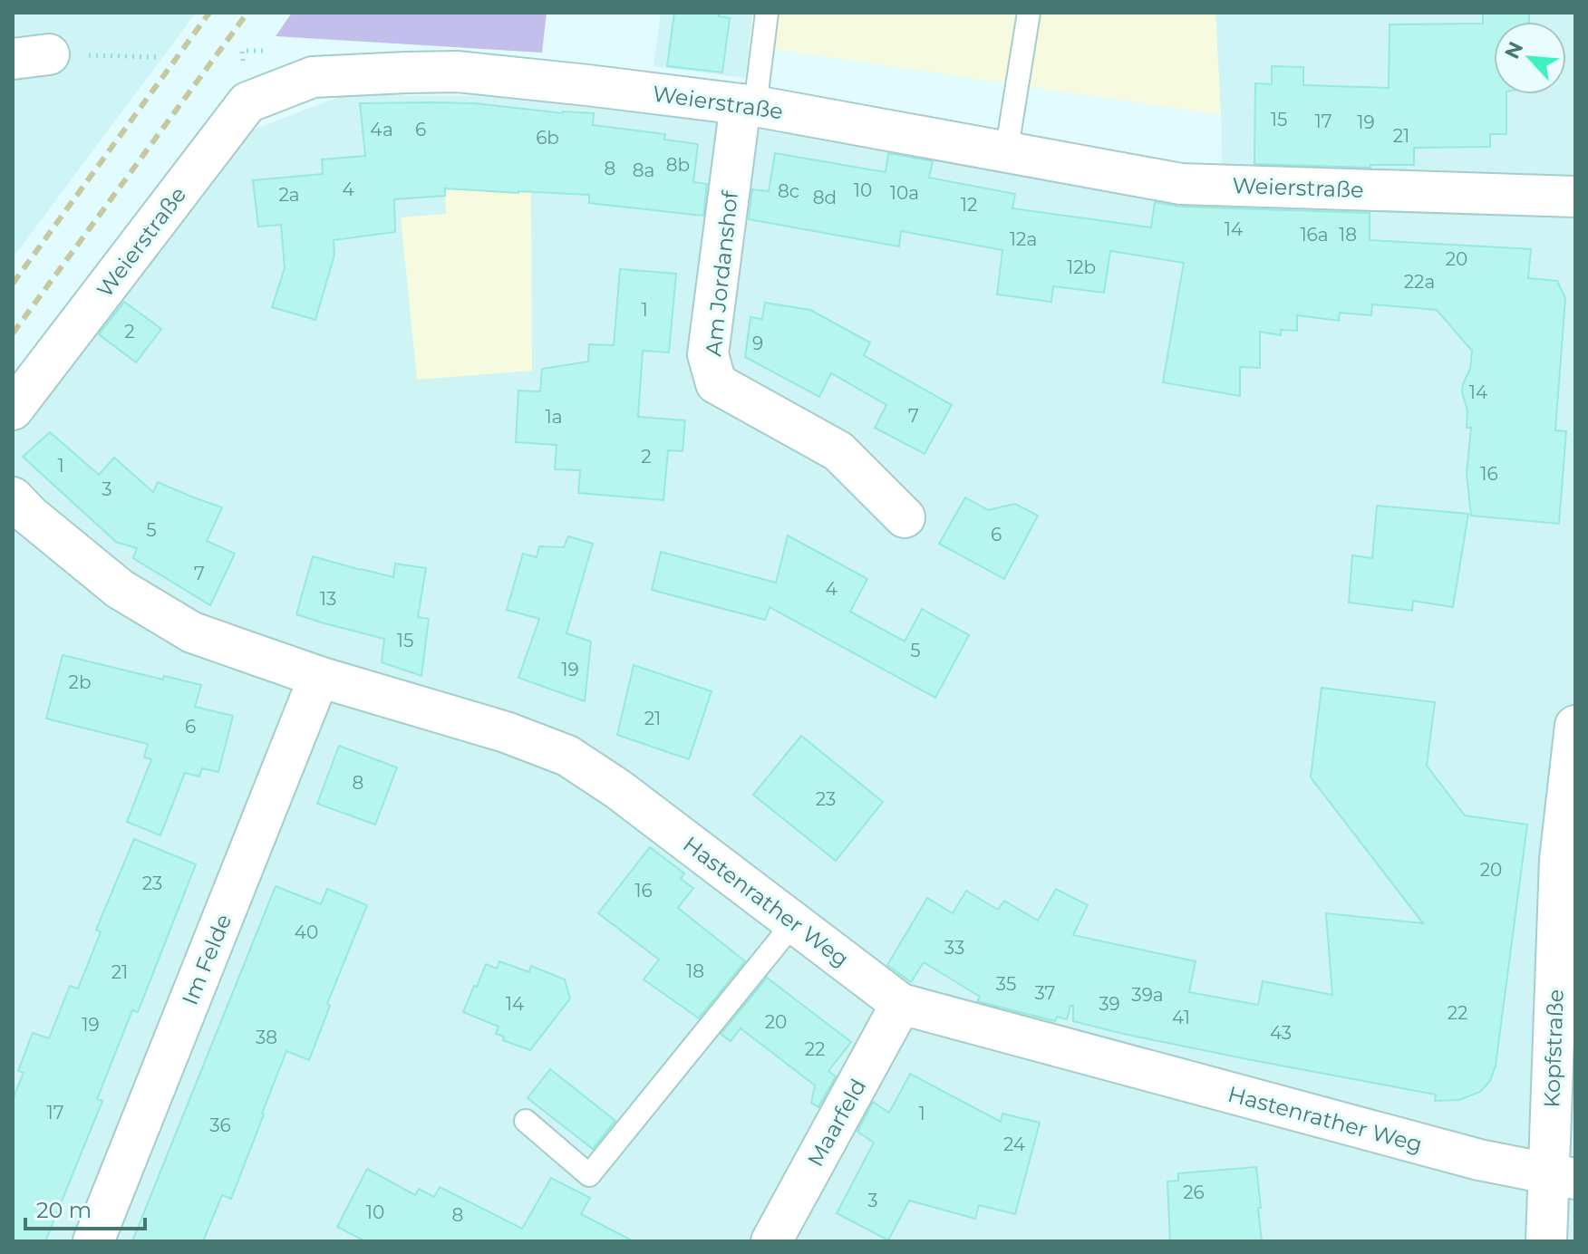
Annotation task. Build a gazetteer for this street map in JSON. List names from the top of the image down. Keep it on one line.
{"streets":{"street":["Weierstraße","Am Jordanshof","Hastenrather Weg","Im Felde","Kopfstraße","Maarfeld"]},"crossings":[["Weierstraße","Am Jordanshof"],["Hastenrather Weg","Im Felde"],["Hastenrather Weg","Kopfstraße"],["Hastenrather Weg","Maarfeld"]],"house_numbers":["15","17","19","4a","6","21","6b","8b","8","8a","4","10","8c","10a","2a","8d","12","14","16a","18","12a","20","12b","22a","1","2","9","14","7","1a","2","1","16","3","5","6","7","4","13","15","5","19","2b","21","6","8","23","20","23","16","40","33","18","21","35","37","39a","14","39","22","41","20","19","43","38","22","17","1","36","24","26","3","10","8"],"scale_bar":"20 m","north":"top left"}
